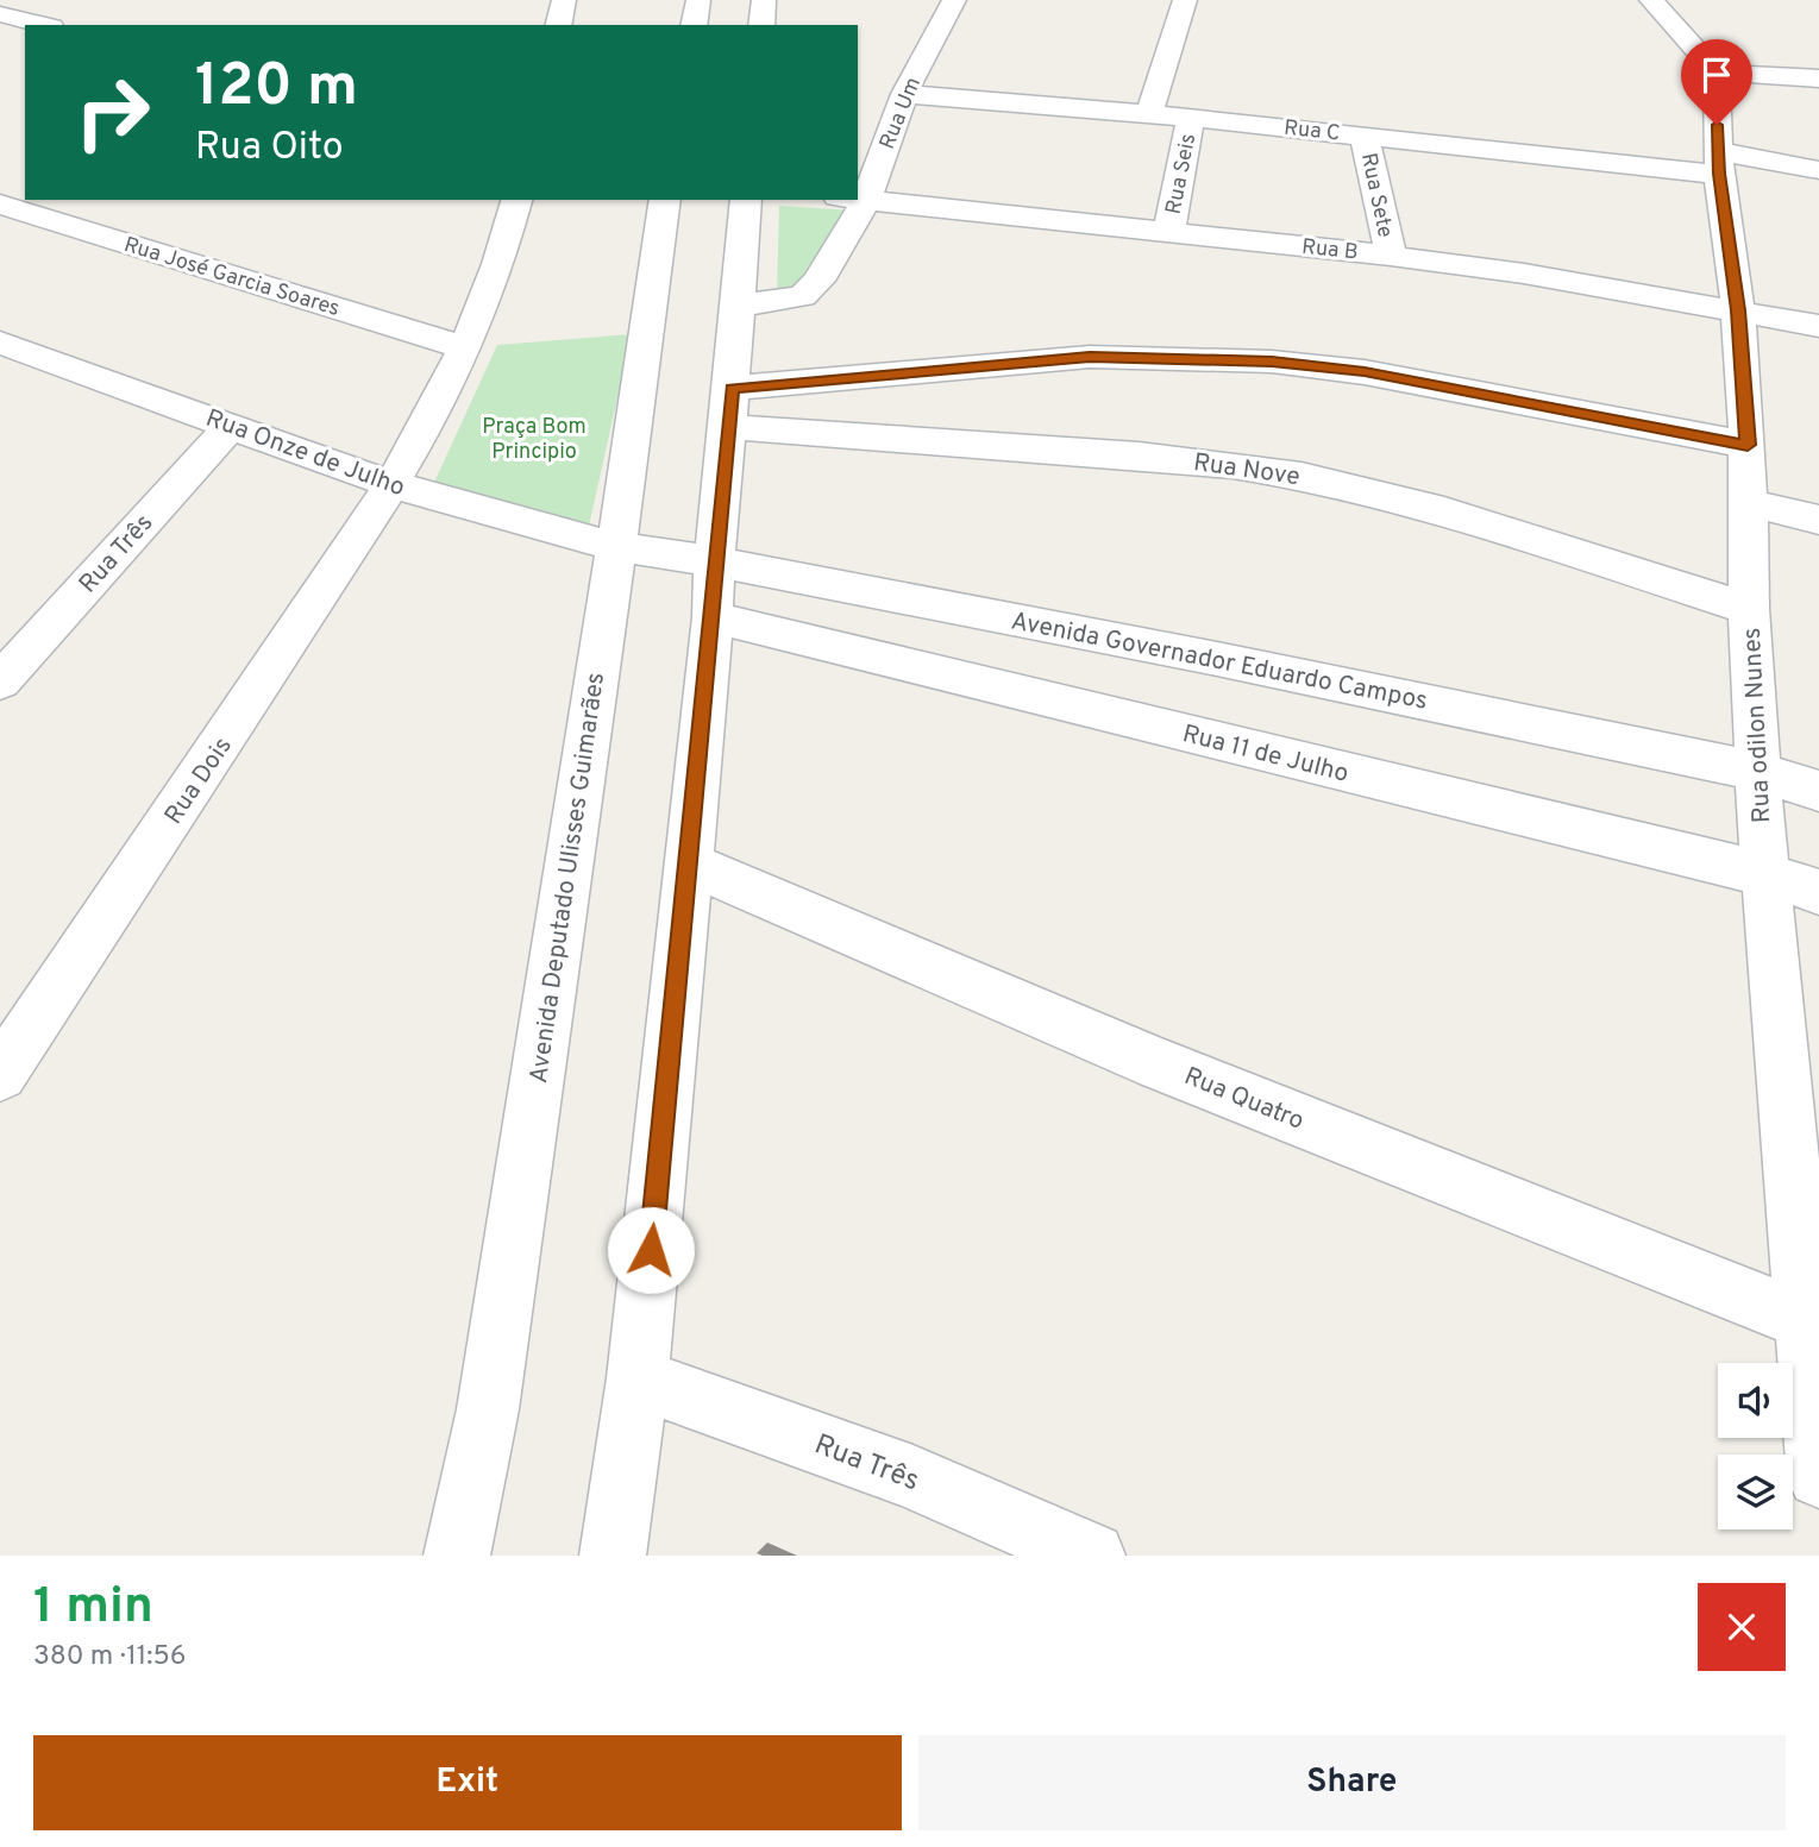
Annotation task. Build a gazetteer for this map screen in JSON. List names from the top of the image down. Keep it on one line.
{"streets":{"street":["Rua Um","Rua C","Rua Seis","Rua Sete","Rua B","Rua José Garcia Soares","Rua Onze de Julho","Rua Nove","Rua Três","Avenida Governador Eduardo Campos","Rua odilon Nunes","Rua 11 de Julho","Rua Dois","Avenida Deputado Ulisses Guimarães","Rua Quatro"]},"crossings":[["Rua Um","Rua C"],["Rua C","Rua Seis"],["Rua C","Rua Sete"],["Rua C","Rua odilon Nunes"],["Rua Seis","Rua B"],["Rua Sete","Rua B"],["Rua B","Rua odilon Nunes"],["Rua José Garcia Soares","Rua Dois"],["Rua Onze de Julho","Rua Três"],["Rua Onze de Julho","Avenida Governador Eduardo Campos"],["Rua Onze de Julho","Rua Dois"],["Rua Onze de Julho","Avenida Deputado Ulisses Guimarães"],["Rua Nove","Rua odilon Nunes"],["Avenida Governador Eduardo Campos","Rua odilon Nunes"],["Avenida Governador Eduardo Campos","Avenida Deputado Ulisses Guimarães"],["Rua odilon Nunes","Rua 11 de Julho"],["Rua odilon Nunes","Rua Quatro"]],"parks":["Praça Bom Principio"],"page":{"turn":["120 m","Rua Oito"],"heading":["1 min","380 m · 11:56"],"buttons":["Exit","Share"]}}
